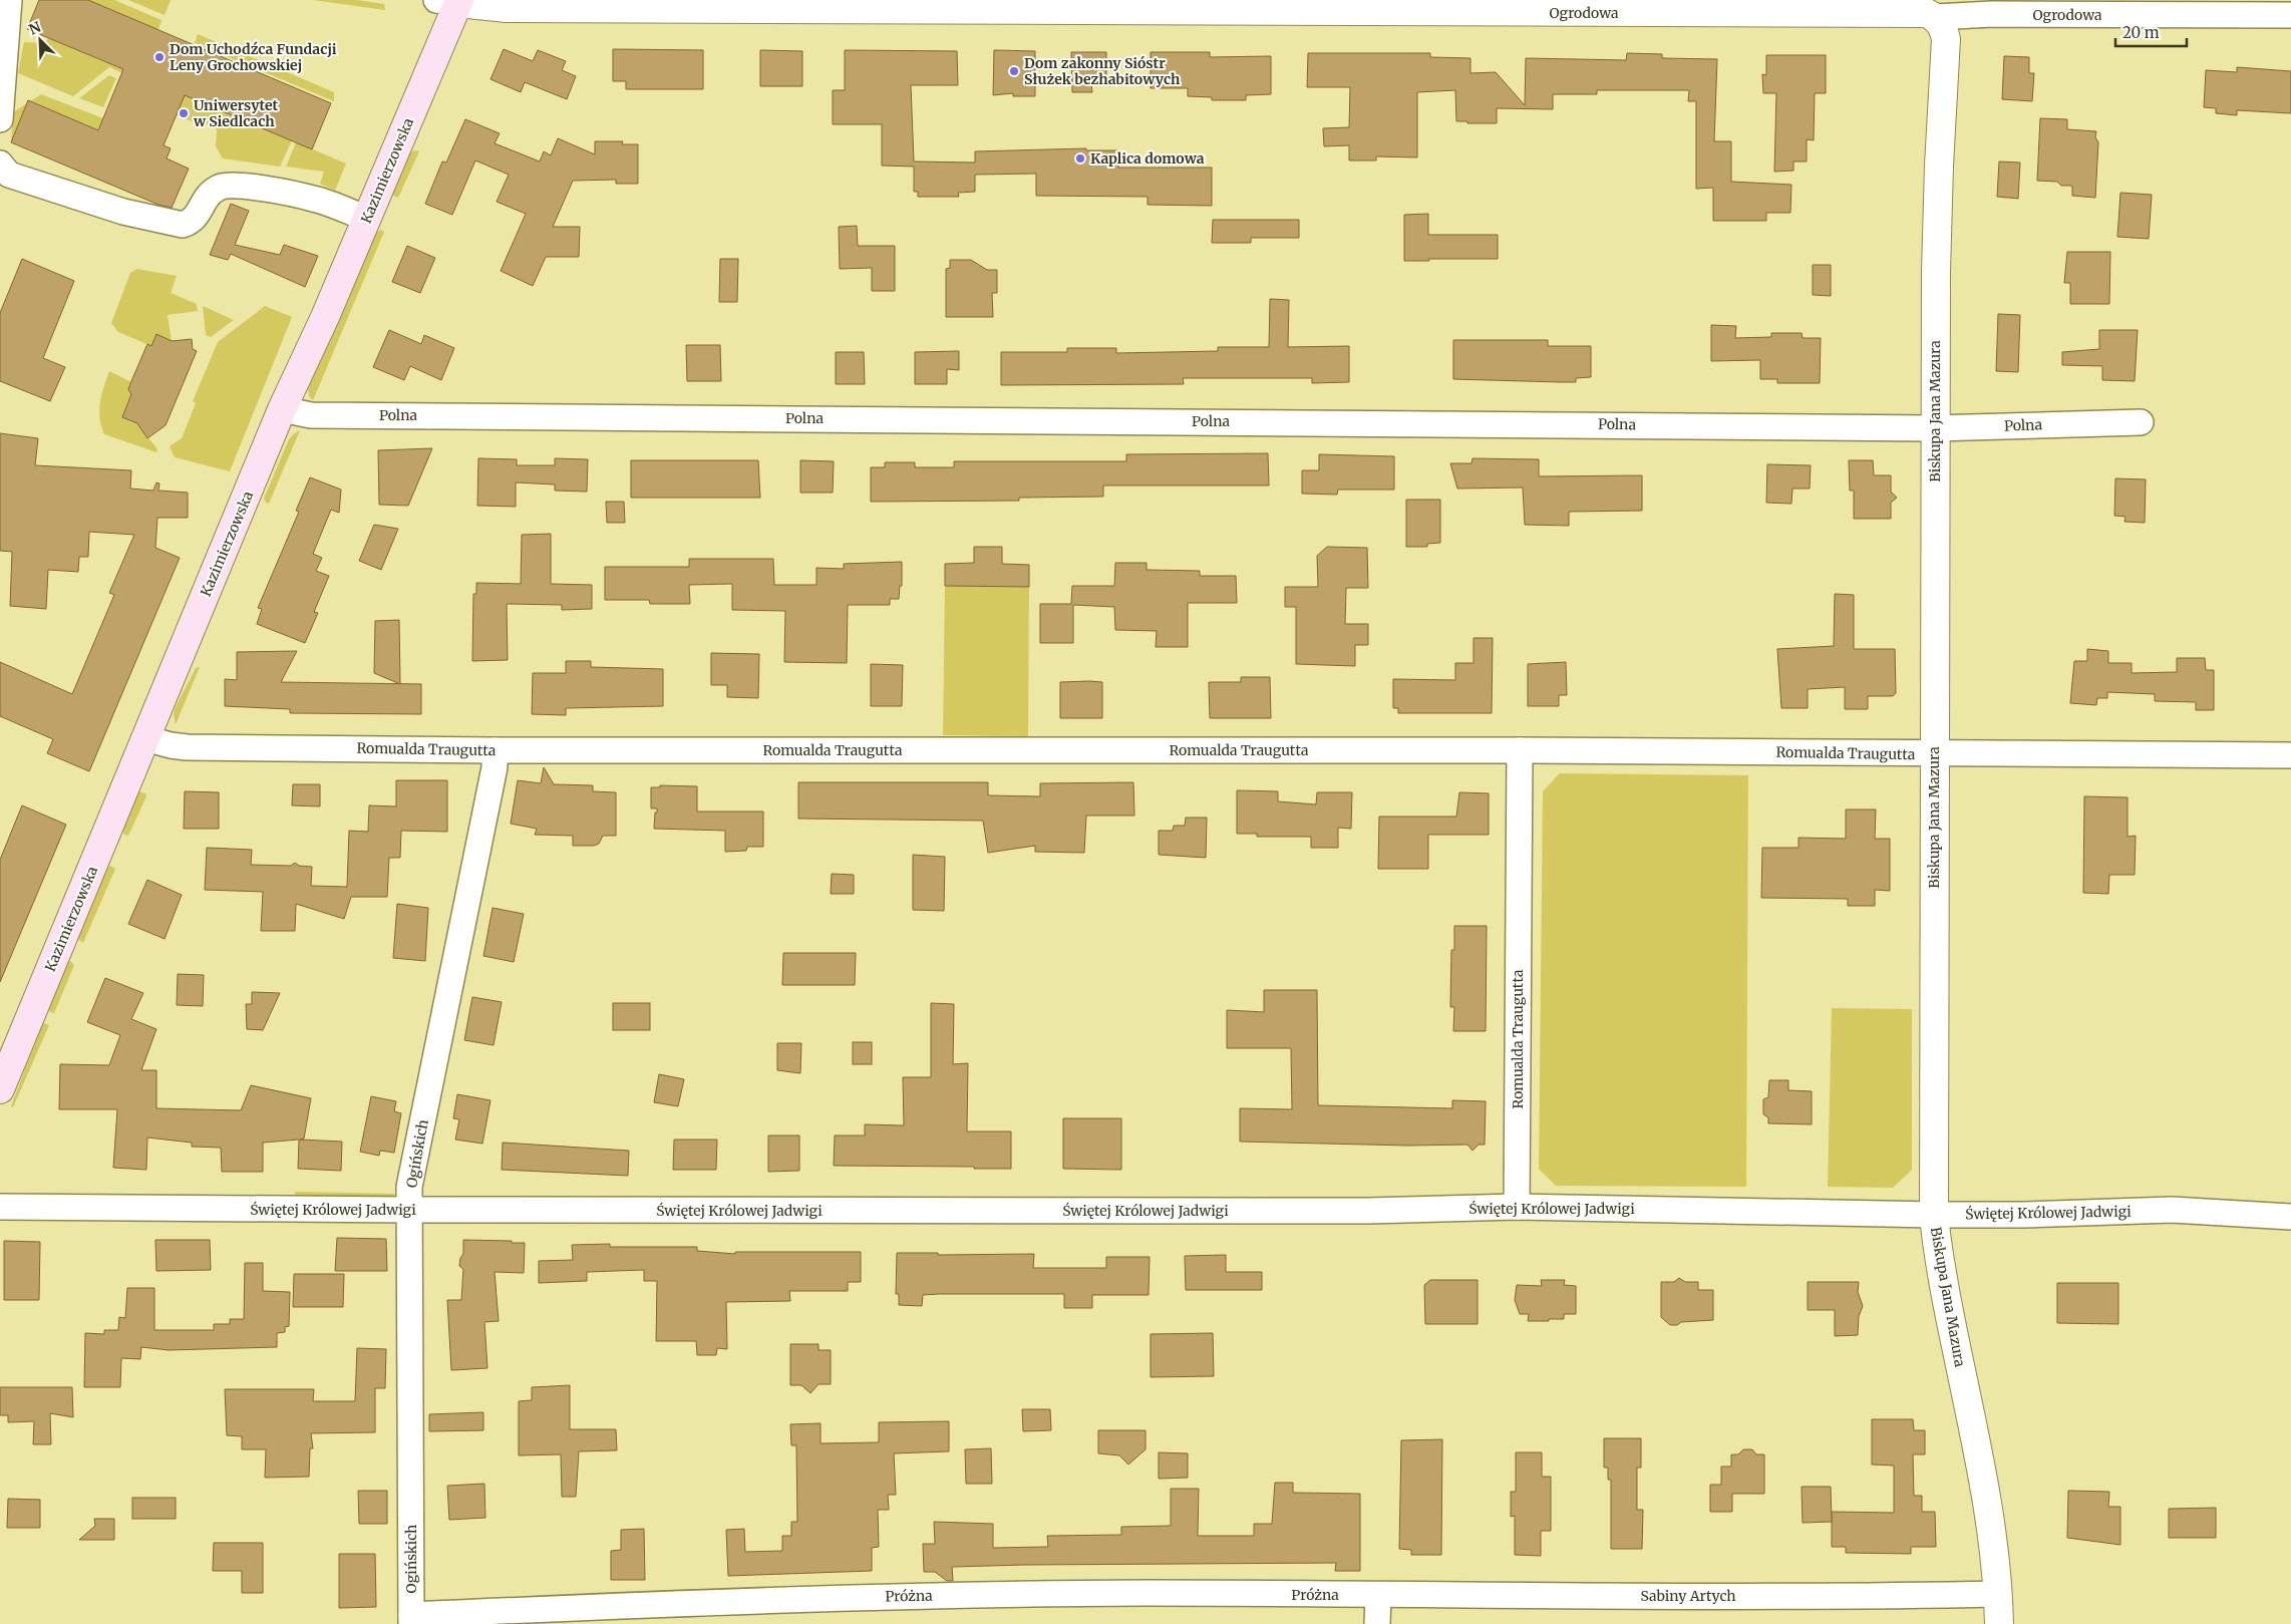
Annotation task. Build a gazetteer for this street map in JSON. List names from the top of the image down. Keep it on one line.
{"streets":{"main road":["Kazimierzowska"],"street":["Ogrodowa","Biskupa Jana Mazura","Polna","Romualda Traugutta","Ogińskich","Świętej Królowej Jadwigi","Próżna","Sabiny Artych"]},"crossings":[["Ogrodowa","Kazimierzowska"],["Ogrodowa","Biskupa Jana Mazura"],["Kazimierzowska","Polna"],["Kazimierzowska","Romualda Traugutta"],["Biskupa Jana Mazura","Polna"],["Biskupa Jana Mazura","Romualda Traugutta"],["Biskupa Jana Mazura","Świętej Królowej Jadwigi"],["Biskupa Jana Mazura","Sabiny Artych"],["Romualda Traugutta","Ogińskich"],["Romualda Traugutta","Świętej Królowej Jadwigi"],["Ogińskich","Świętej Królowej Jadwigi"],["Ogińskich","Próżna"],["Próżna","Sabiny Artych"]],"places":["Dom Uchodźca Fundacji Leny Grochowskiej","Dom zakonny Sióstr Służek bezhabitowych","Uniwersytet w Siedlcach","Kaplica domowa"],"scale_bar":"20 m","north":"top left"}
